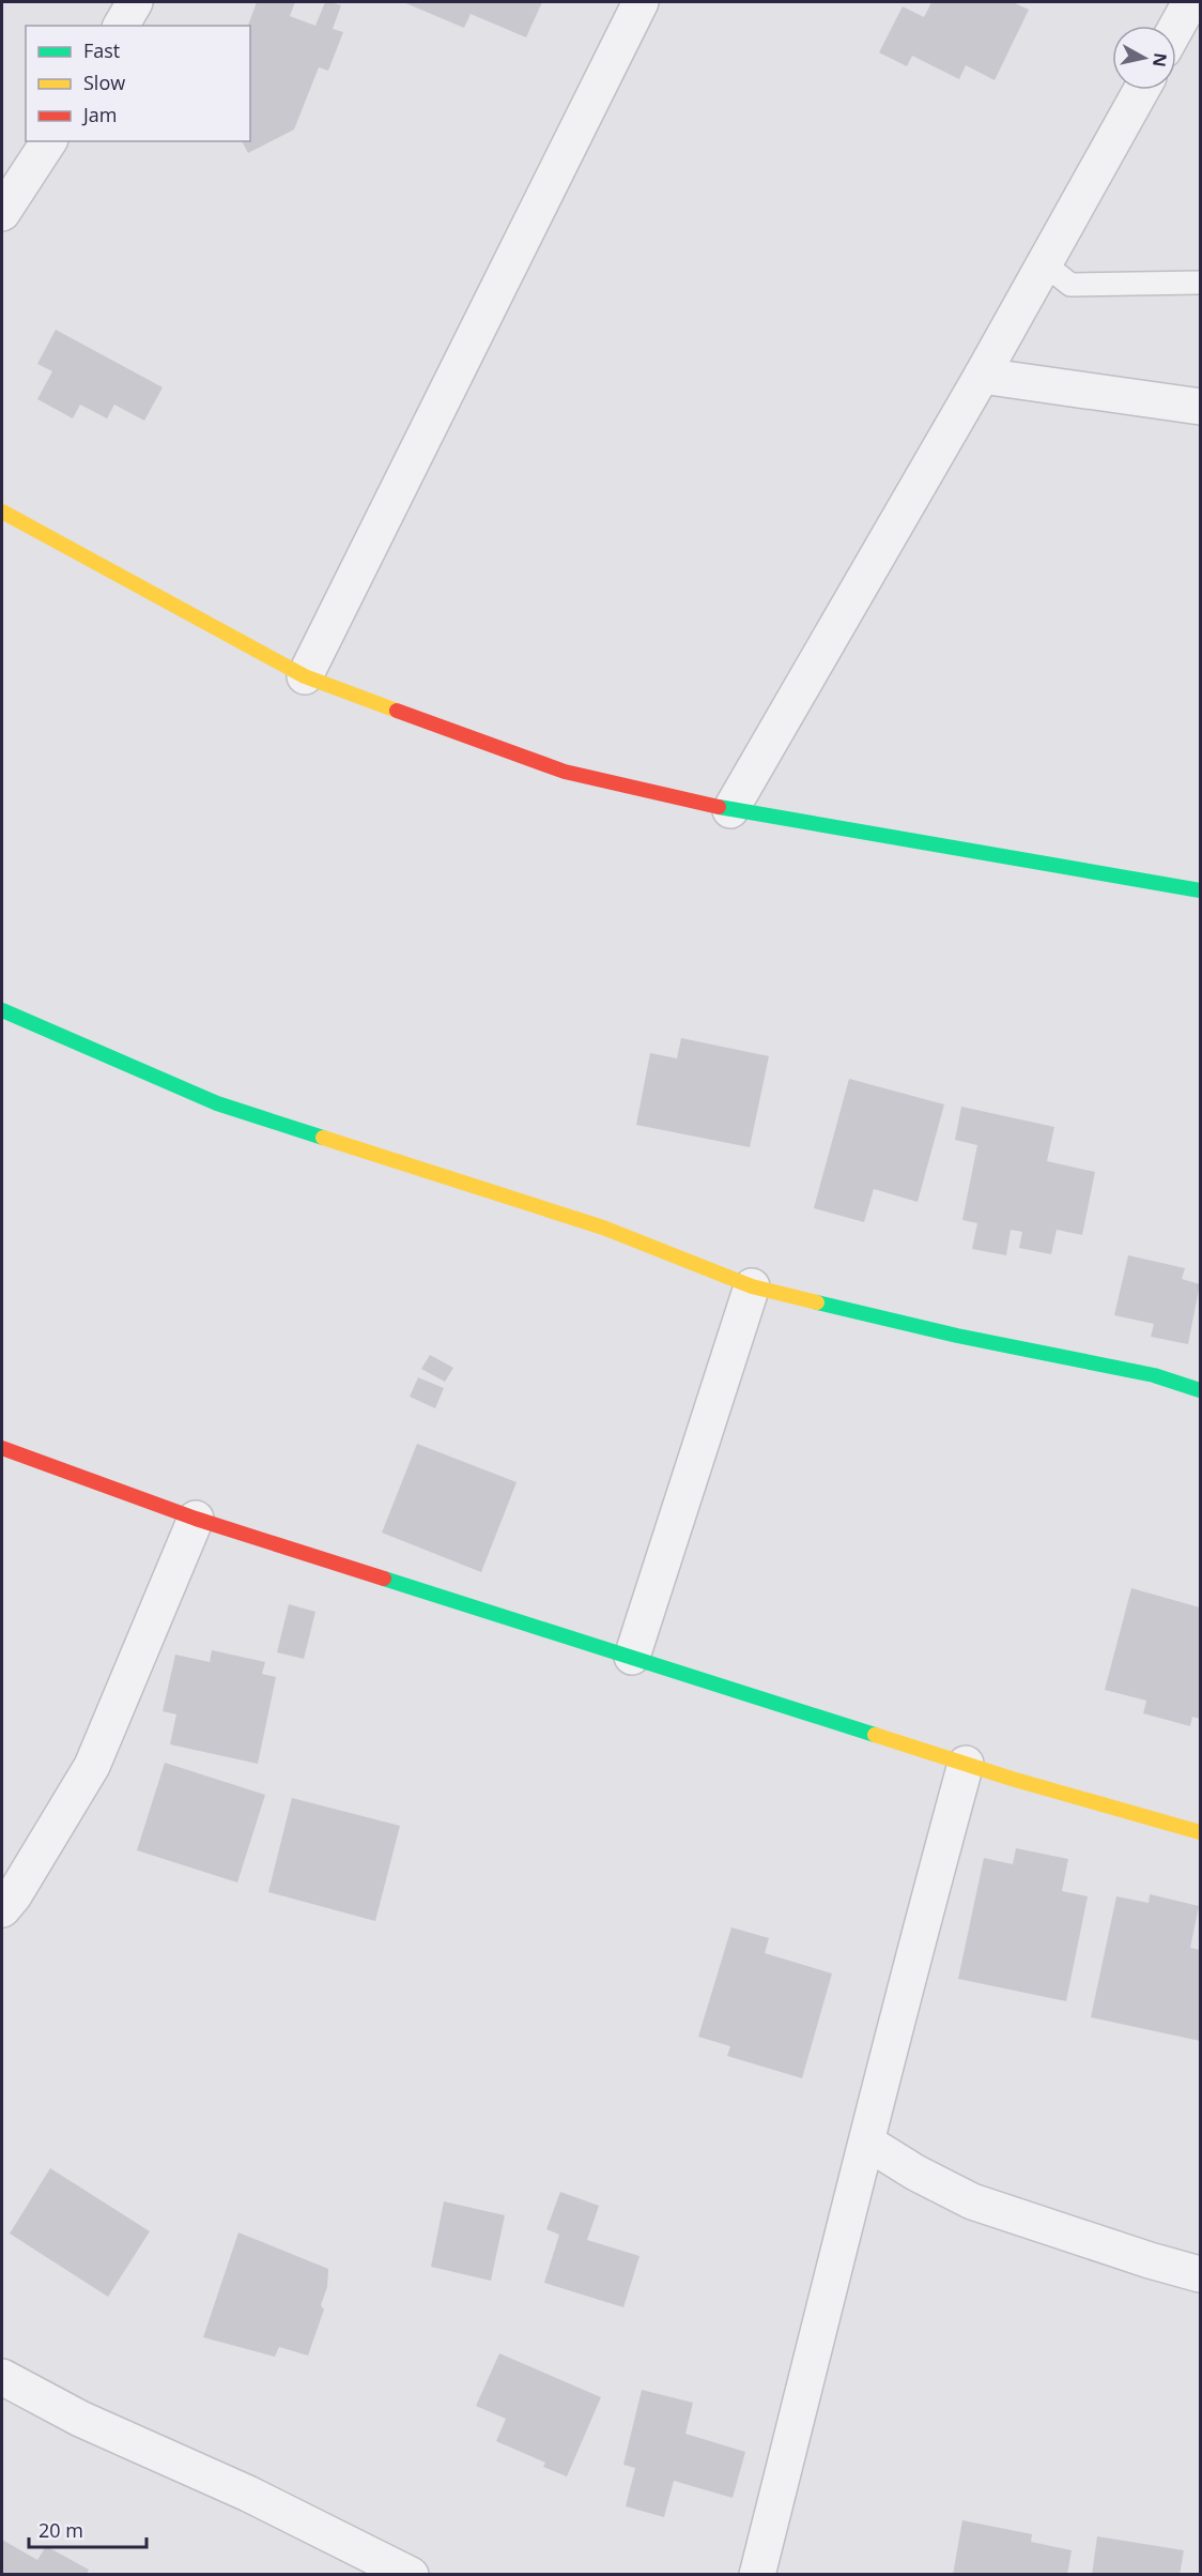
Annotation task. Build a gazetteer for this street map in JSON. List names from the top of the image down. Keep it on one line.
{"legend":["Fast","Slow","Jam"],"scale_bar":"20 m","north":"right"}
